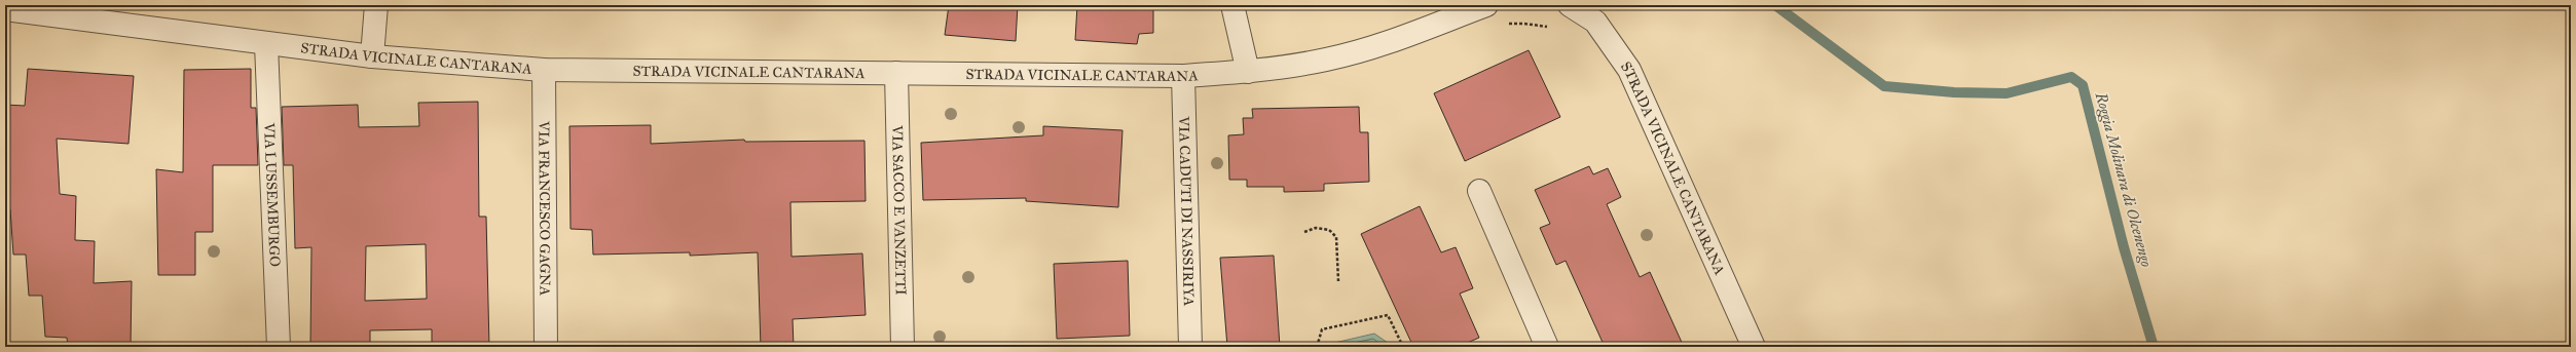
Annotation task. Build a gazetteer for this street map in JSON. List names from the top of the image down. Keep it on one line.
{"streets":{"street":["STRADA VICINALE CANTARANA","VIA LUSSEMBURGO","VIA FRANCESCO GAGNA","VIA SACCO E VANZETTI","VIA CADUTI DI NASSIRIYA"]},"crossings":[["STRADA VICINALE CANTARANA","VIA LUSSEMBURGO"],["STRADA VICINALE CANTARANA","VIA FRANCESCO GAGNA"],["STRADA VICINALE CANTARANA","VIA SACCO E VANZETTI"],["STRADA VICINALE CANTARANA","VIA CADUTI DI NASSIRIYA"]],"water":["Roggia Molinara di Olcenengo"]}
